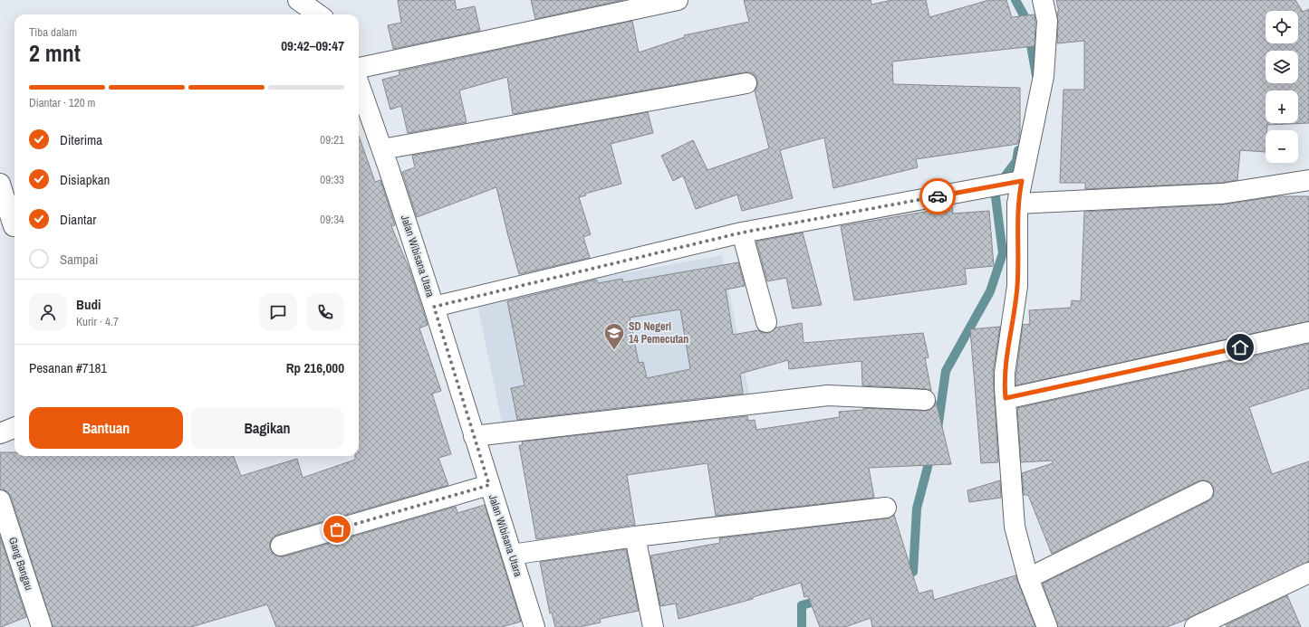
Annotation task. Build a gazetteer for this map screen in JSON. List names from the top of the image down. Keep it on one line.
{"streets":{"street":["Jalan Wibisana Utara","Gang Bangau"]},"places":{"school or university":["SD Negeri 14 Pemecutan"]},"page":{"map_buttons":["+","−"],"heading":["2 mnt","Tiba dalam","09:42–09:47"],"panel":["Budi","Kurir · 4.7","Pesanan #7181","Rp 216,000"],"bar":"Diantar · 120 m","list":[["Diterima","09:21"],["Disiapkan","09:33"],["Diantar","09:34"],"Sampai"],"buttons":["Bantuan","Bagikan"]}}
